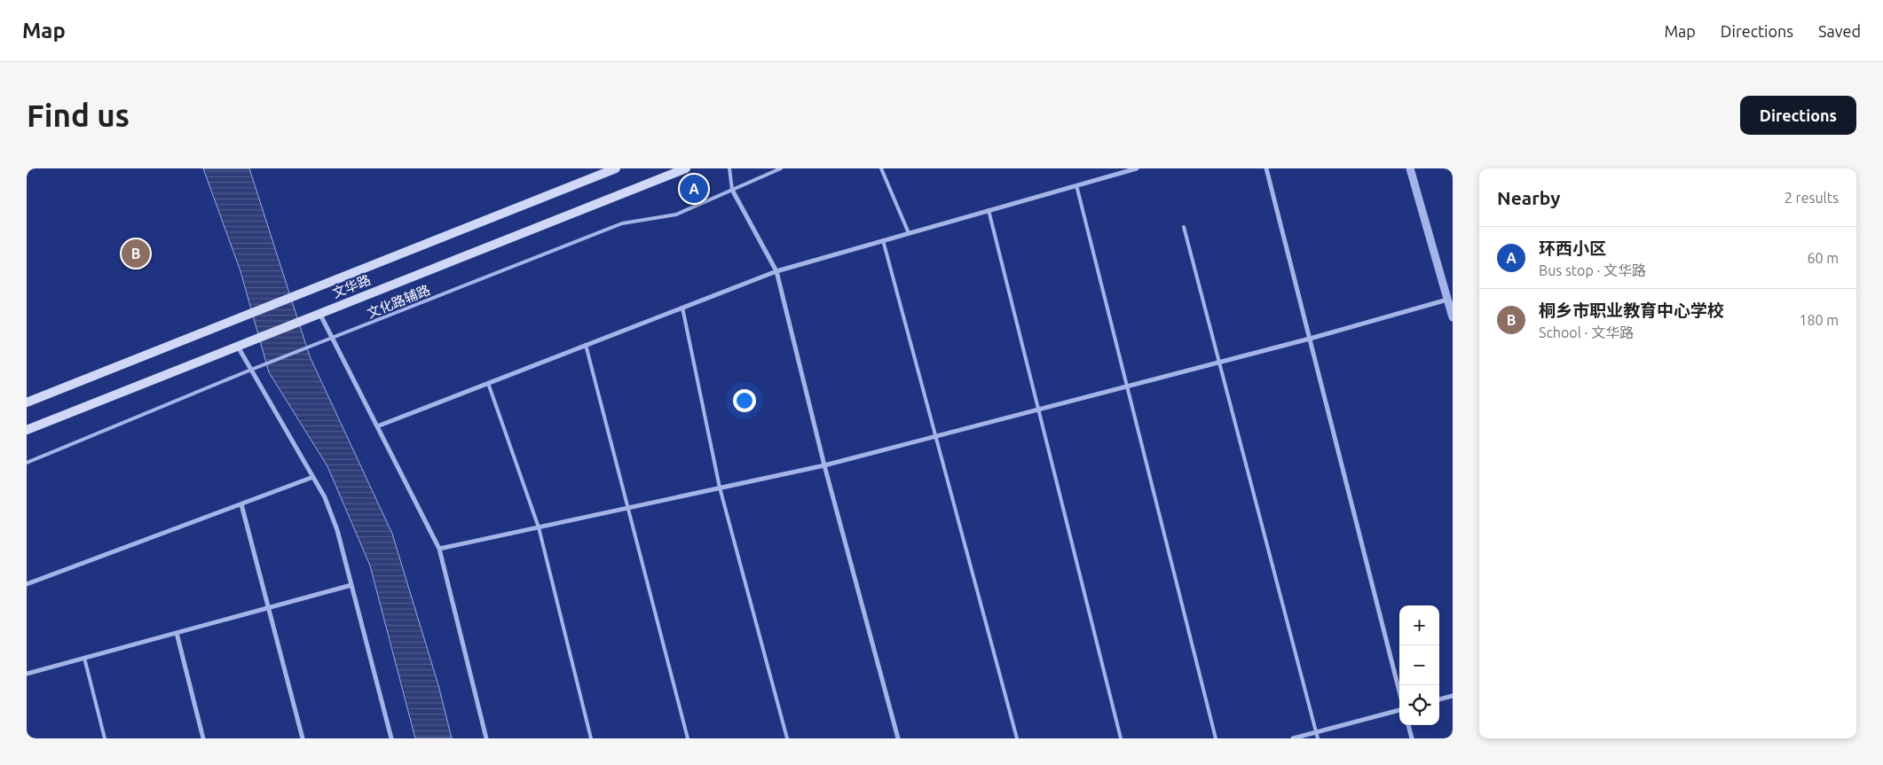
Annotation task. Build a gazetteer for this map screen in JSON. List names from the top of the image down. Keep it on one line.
{"streets":{"main road":["文华路"],"lane":["文化路辅路"]},"page":{"header":"Map","nav":["Map","Directions","Saved"],"buttons":"Directions","title":"Find us","heading":["Nearby","2 results"],"pins":["A","B"],"list":[{"mark":"A","name":"环西小区","note":"Bus stop · 文华路","value":"60 m"},{"mark":"B","name":"桐乡市职业教育中心学校","note":"School · 文华路","value":"180 m"}],"map_buttons":["+","−"]}}
